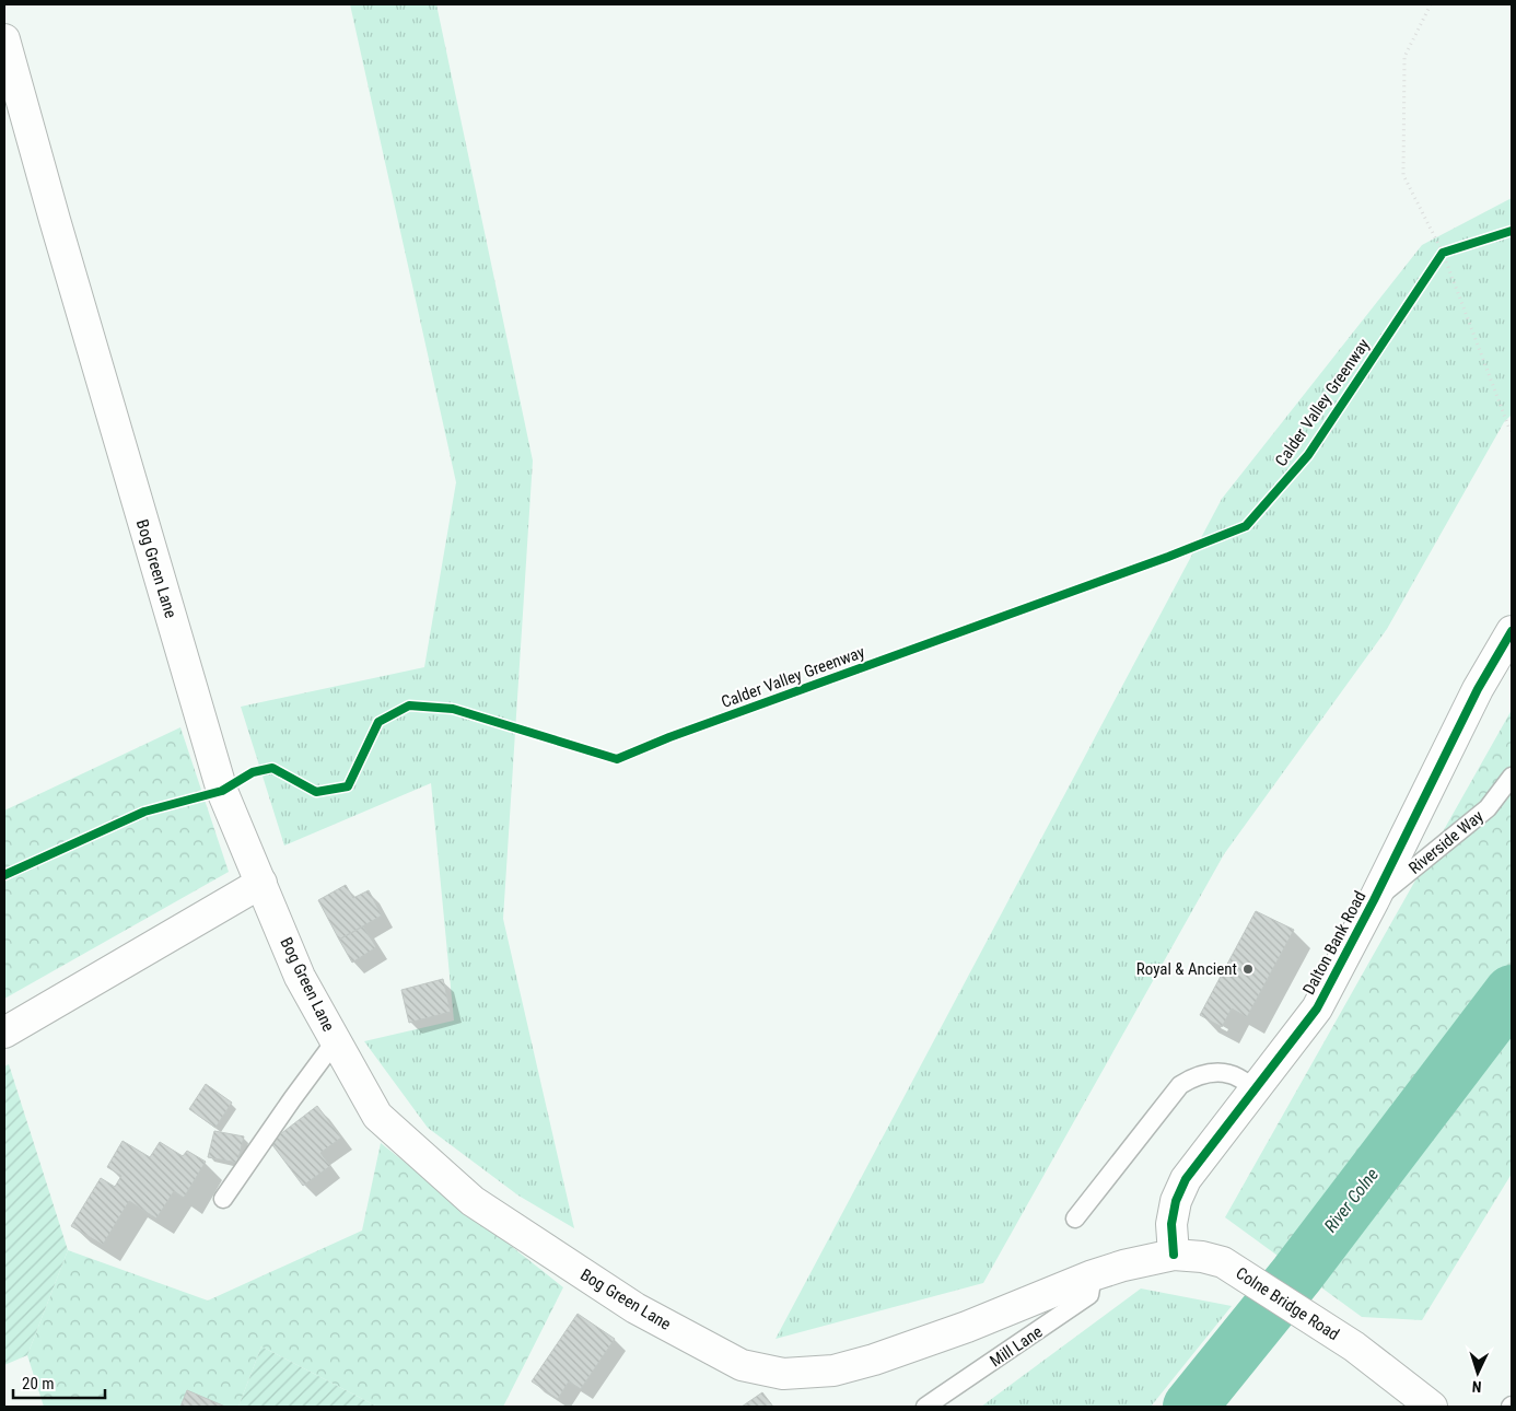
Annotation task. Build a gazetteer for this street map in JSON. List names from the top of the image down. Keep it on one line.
{"streets":{"main road":["Bog Green Lane","Dalton Bank Road","Colne Bridge Road"],"lane":["Riverside Way","Mill Lane"],"cycle path":["Calder Valley Greenway"]},"crossings":[["Bog Green Lane","Colne Bridge Road"],["Bog Green Lane","Mill Lane"],["Riverside Way","Dalton Bank Road"],["Dalton Bank Road","Colne Bridge Road"]],"water":["River Colne"],"places":["Royal & Ancient"],"scale_bar":"20 m","north":"bottom"}
